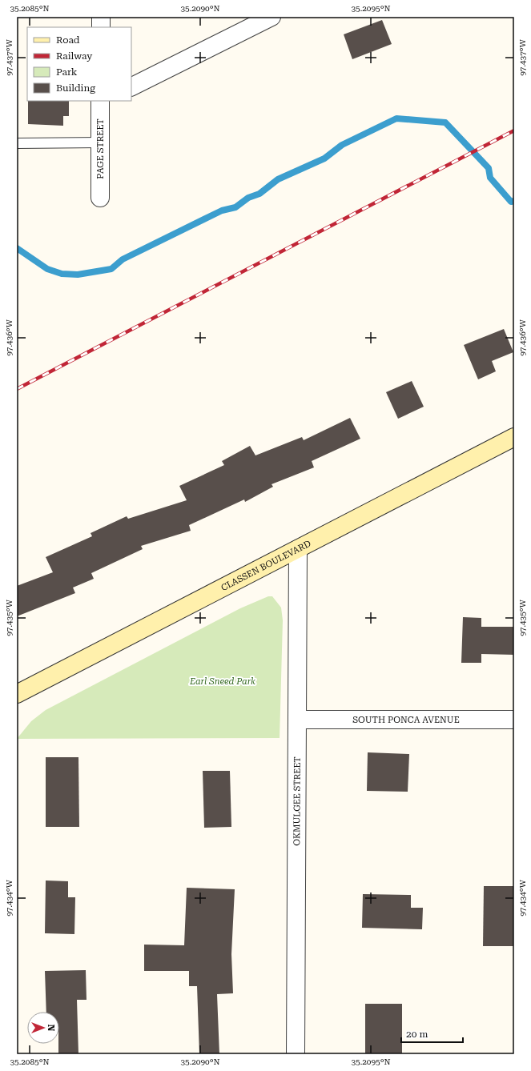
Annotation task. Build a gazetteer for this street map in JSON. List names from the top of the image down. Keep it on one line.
{"streets":{"main road":["CLASSEN BOULEVARD"],"street":["PAGE STREET","SOUTH PONCA AVENUE","OKMULGEE STREET"]},"crossings":[["CLASSEN BOULEVARD","OKMULGEE STREET"],["SOUTH PONCA AVENUE","OKMULGEE STREET"]],"parks":["Earl Sneed Park"],"legend":["Road","Railway","Park","Building"],"scale_bar":"20 m","north":"right","coordinates":["35.2085°N","35.2090°N","35.2095°N","97.437°W","97.436°W","97.435°W","97.434°W"]}
